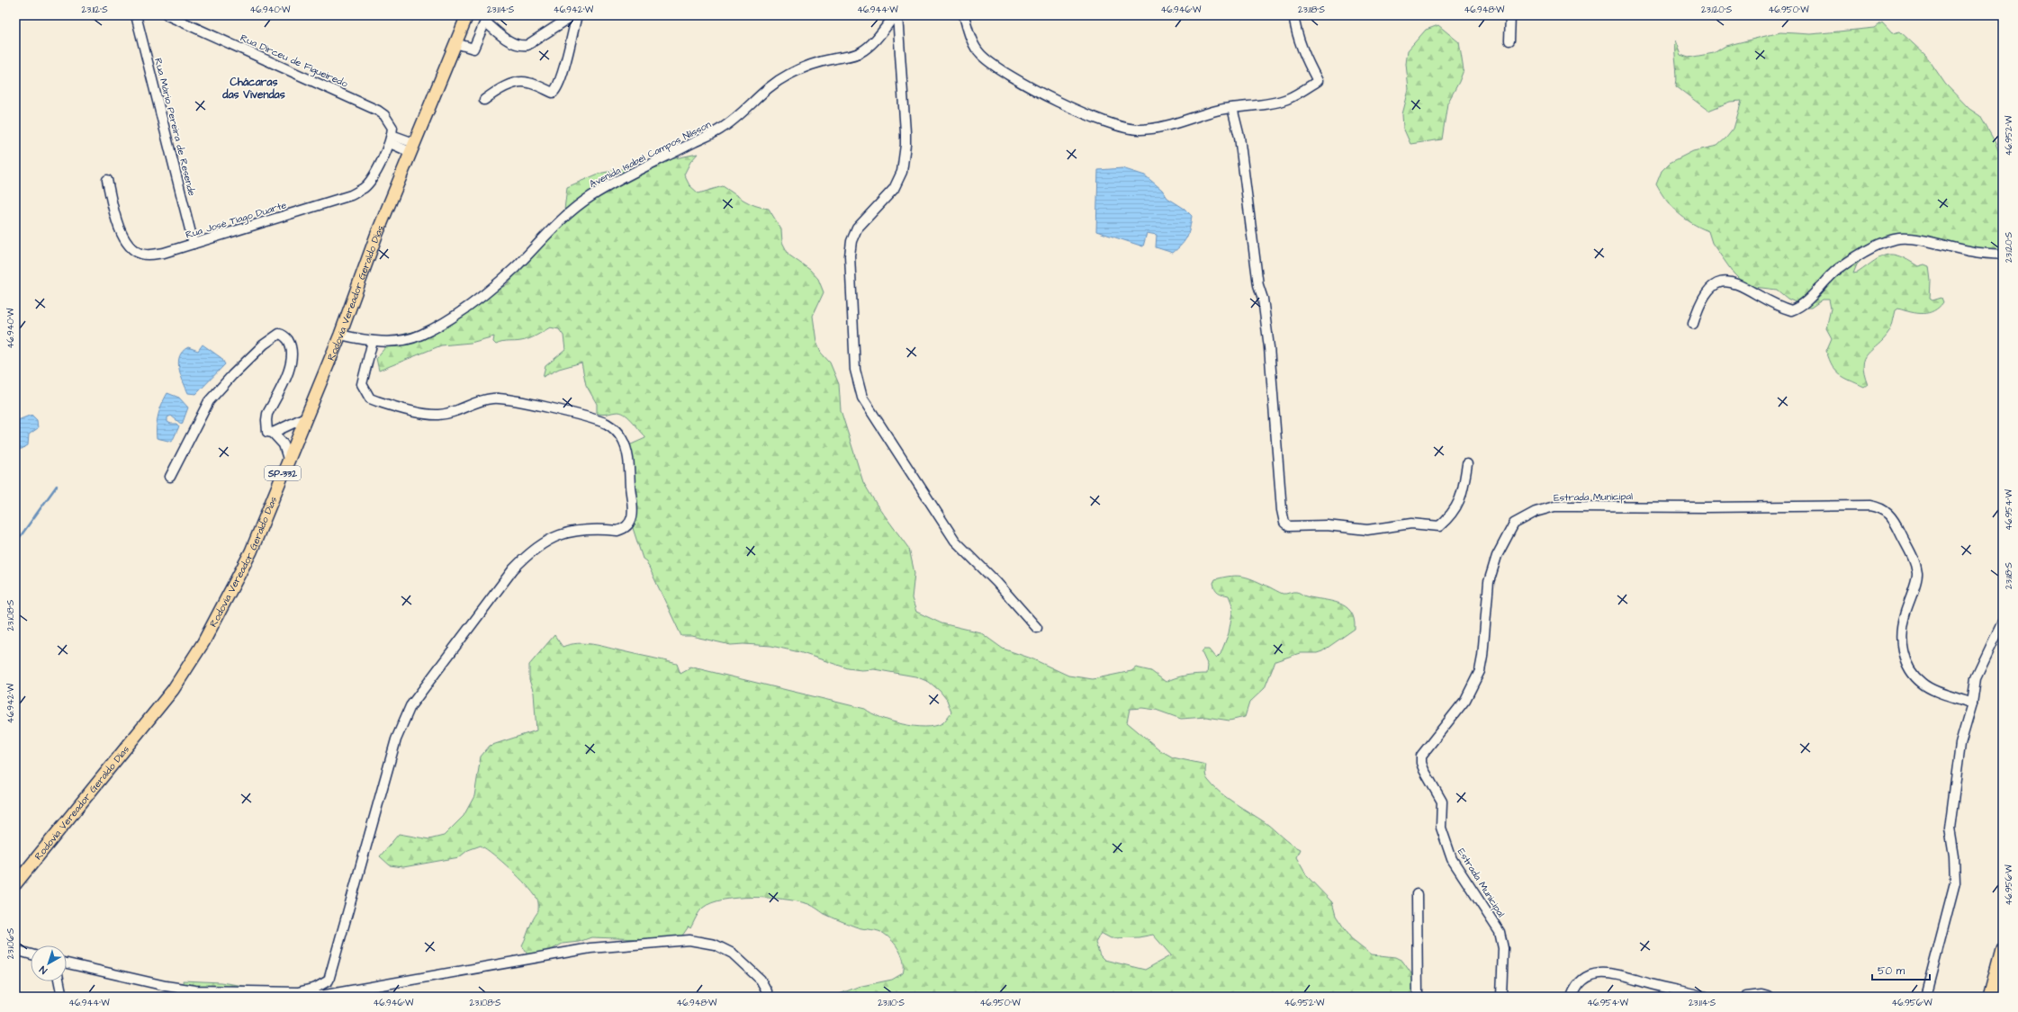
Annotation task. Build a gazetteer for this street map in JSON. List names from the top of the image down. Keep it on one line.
{"streets":{"main road":["Rodovia Vereador Geraldo Dias","SP-332"],"street":["Rua Dirceu de Figueiredo","Rua Mário Pereira de Resende","Avenida Isabel Campos Nilsson","Rua José Tiago Duarte","Estrada Municipal"]},"crossings":[["Rua Dirceu de Figueiredo","Rua José Tiago Duarte"],["Rua Mário Pereira de Resende","Rua José Tiago Duarte"],["Avenida Isabel Campos Nilsson","Rodovia Vereador Geraldo Dias"]],"districts":["Chácaras das Vivendas"],"scale_bar":"50 m","north":"bottom left","coordinates":["23.112°S","46.940°W","23.114°S","46.942°W","46.944°W","46.946°W","23.118°S","46.948°W","23.120°S","46.950°W","46.952°W","46.954°W","23.108°S","46.956°W","23.106°S","23.110°S"]}
